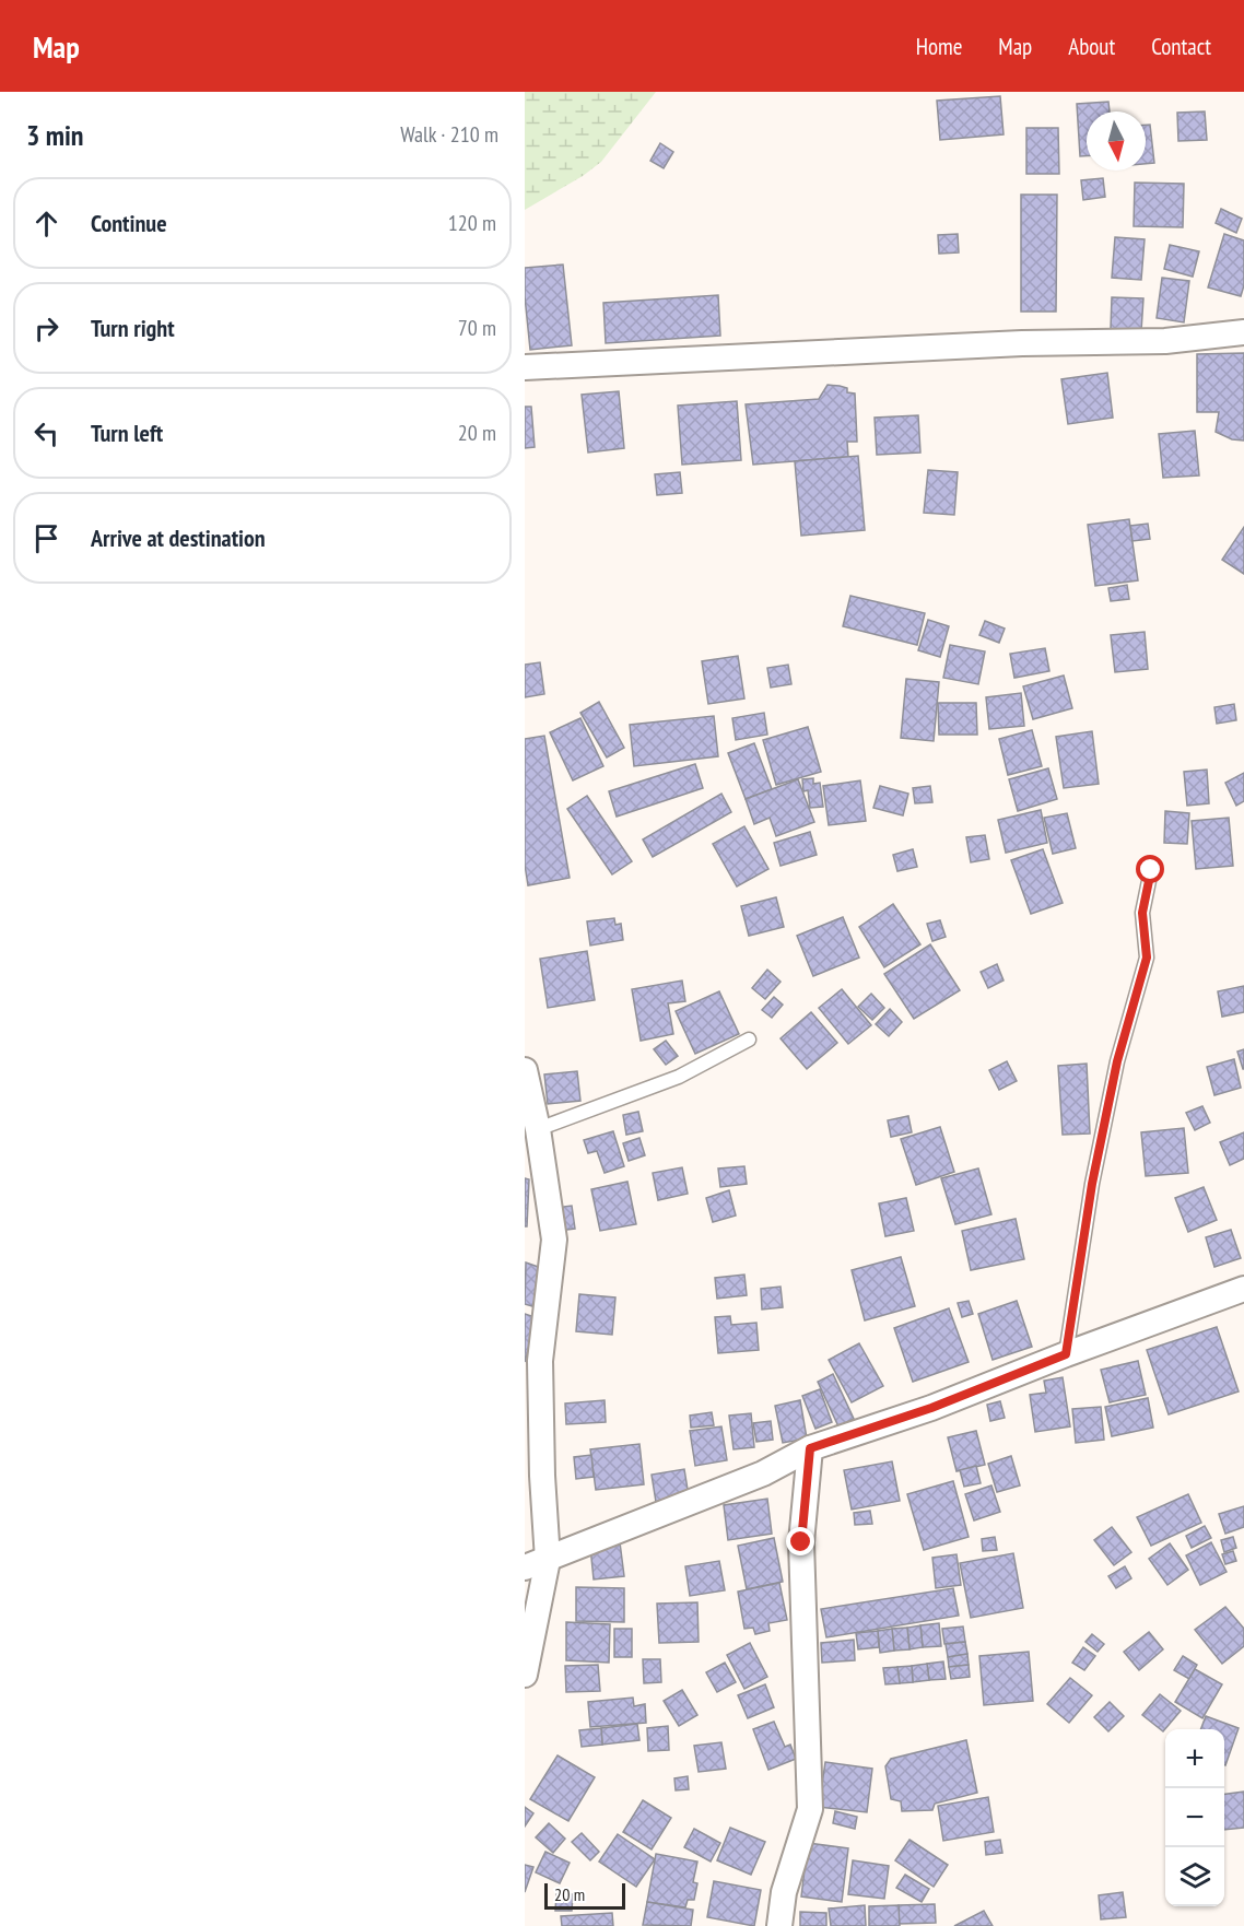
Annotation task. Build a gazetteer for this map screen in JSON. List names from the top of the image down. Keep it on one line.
{"scale_bar":"20 m","north":"bottom","page":{"header":"Map","nav":["Home","Map","About","Contact"],"heading":["3 min","Walk · 210 m"],"list":[["Continue","120 m"],["Turn right","70 m"],["Turn left","20 m"],"Arrive at destination"],"map_buttons":["+","−"],"scale":"20 m"}}
